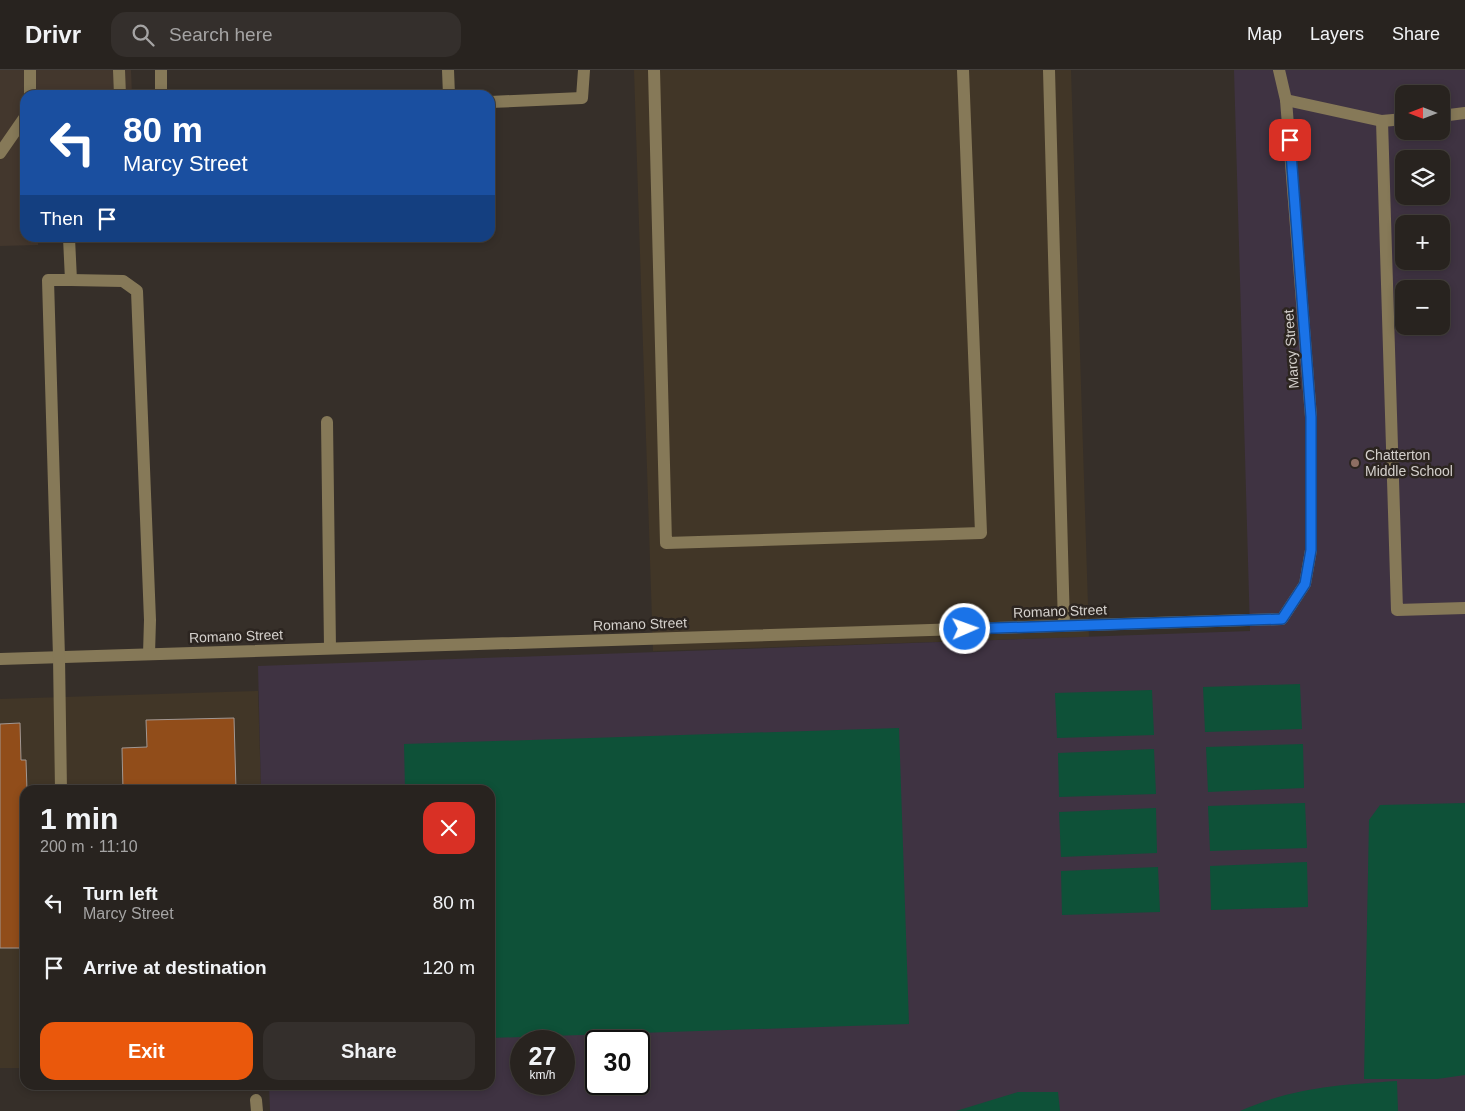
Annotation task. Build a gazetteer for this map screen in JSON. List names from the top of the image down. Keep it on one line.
{"streets":{"street":["Marcy Street","Romano Street"]},"crossings":[["Marcy Street","Romano Street"]],"places":["Chatterton Middle School"],"north":"left","page":{"header":"Drivr","search":"Search here","nav":["Map","Layers","Share"],"map_buttons":["+","−"],"turn":["80 m","Marcy Street"],"then":"Then","heading":["1 min","200 m · 11:10"],"list":[{"name":"Turn left","note":"Marcy Street","value":"80 m"},{"name":"Arrive at destination","value":"120 m"}],"buttons":["Exit","Share"],"speed":"27 km/h","limit":"30"}}
